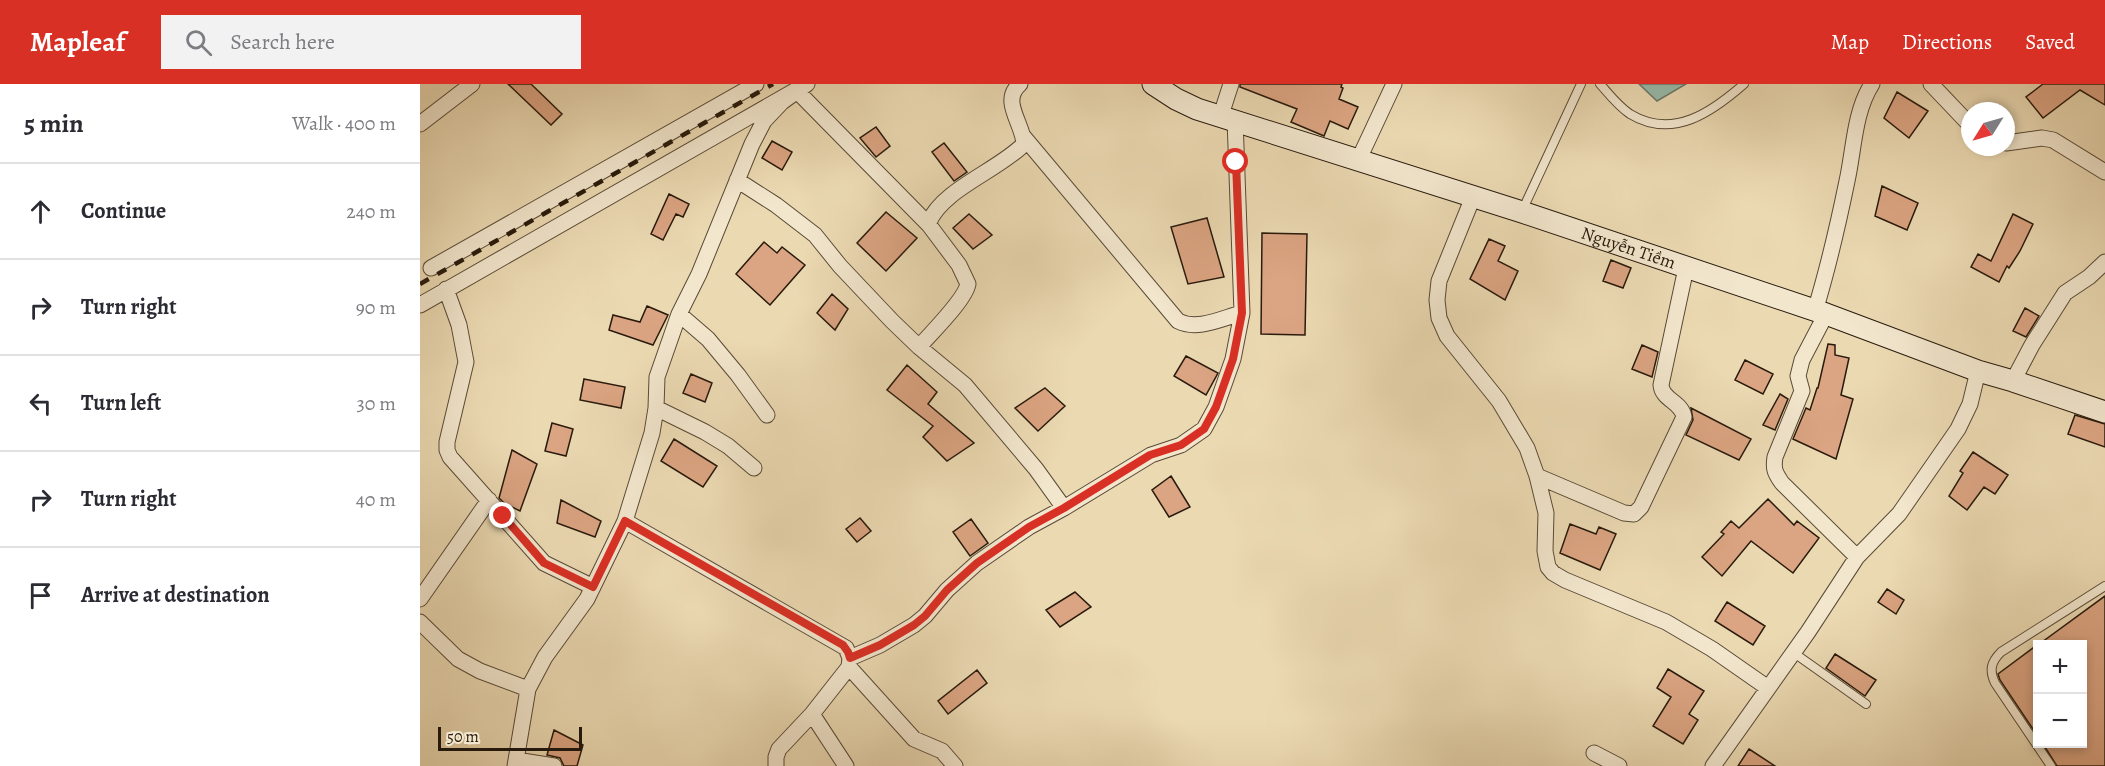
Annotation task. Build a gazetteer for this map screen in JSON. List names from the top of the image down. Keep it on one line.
{"streets":{"street":["Nguyễn Tiềm"]},"scale_bar":"50 m","north":"bottom left","page":{"header":"Mapleaf","search":"Search here","nav":["Map","Directions","Saved"],"heading":["5 min","Walk · 400 m"],"list":[["Continue","240 m"],["Turn right","90 m"],["Turn left","30 m"],["Turn right","40 m"],"Arrive at destination"],"map_buttons":["+","−"],"scale":"50 m"}}
